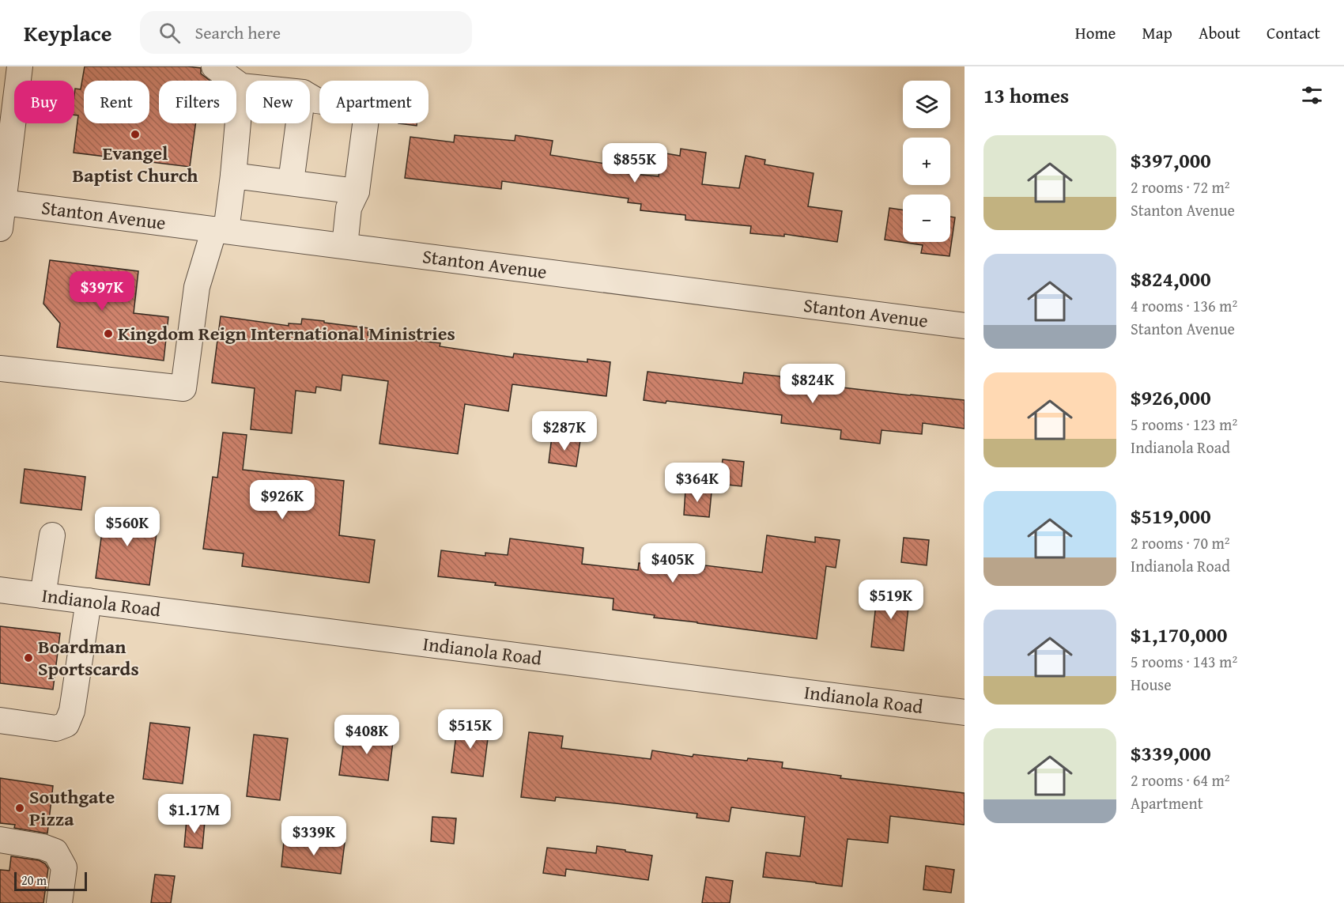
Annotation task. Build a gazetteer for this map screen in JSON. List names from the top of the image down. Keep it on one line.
{"streets":{"street":["Stanton Avenue","Indianola Road"]},"places":["Evangel Baptist Church","Kingdom Reign International Ministries","Boardman Sportscards","Southgate Pizza"],"scale_bar":"20 m","page":{"header":"Keyplace","search":"Search here","nav":["Home","Map","About","Contact"],"heading":"13 homes","map_buttons":["+","−"],"chip":["Buy","Rent","Filters","New","Apartment"],"list":[{"name":"$397,000","note":"2 rooms · 72 m² · Stanton Avenue"},{"name":"$824,000","note":"4 rooms · 136 m² · Stanton Avenue"},{"name":"$926,000","note":"5 rooms · 123 m² · Indianola Road"},{"name":"$519,000","note":"2 rooms · 70 m² · Indianola Road"},{"name":"$1,170,000","note":"5 rooms · 143 m² · House"},{"name":"$339,000","note":"2 rooms · 64 m² · Apartment"}],"price":["$855K","$397K","$824K","$287K","$364K","$926K","$560K","$405K","$519K","$515K","$408K","$1.17M","$339K"],"scale":"20 m"}}
